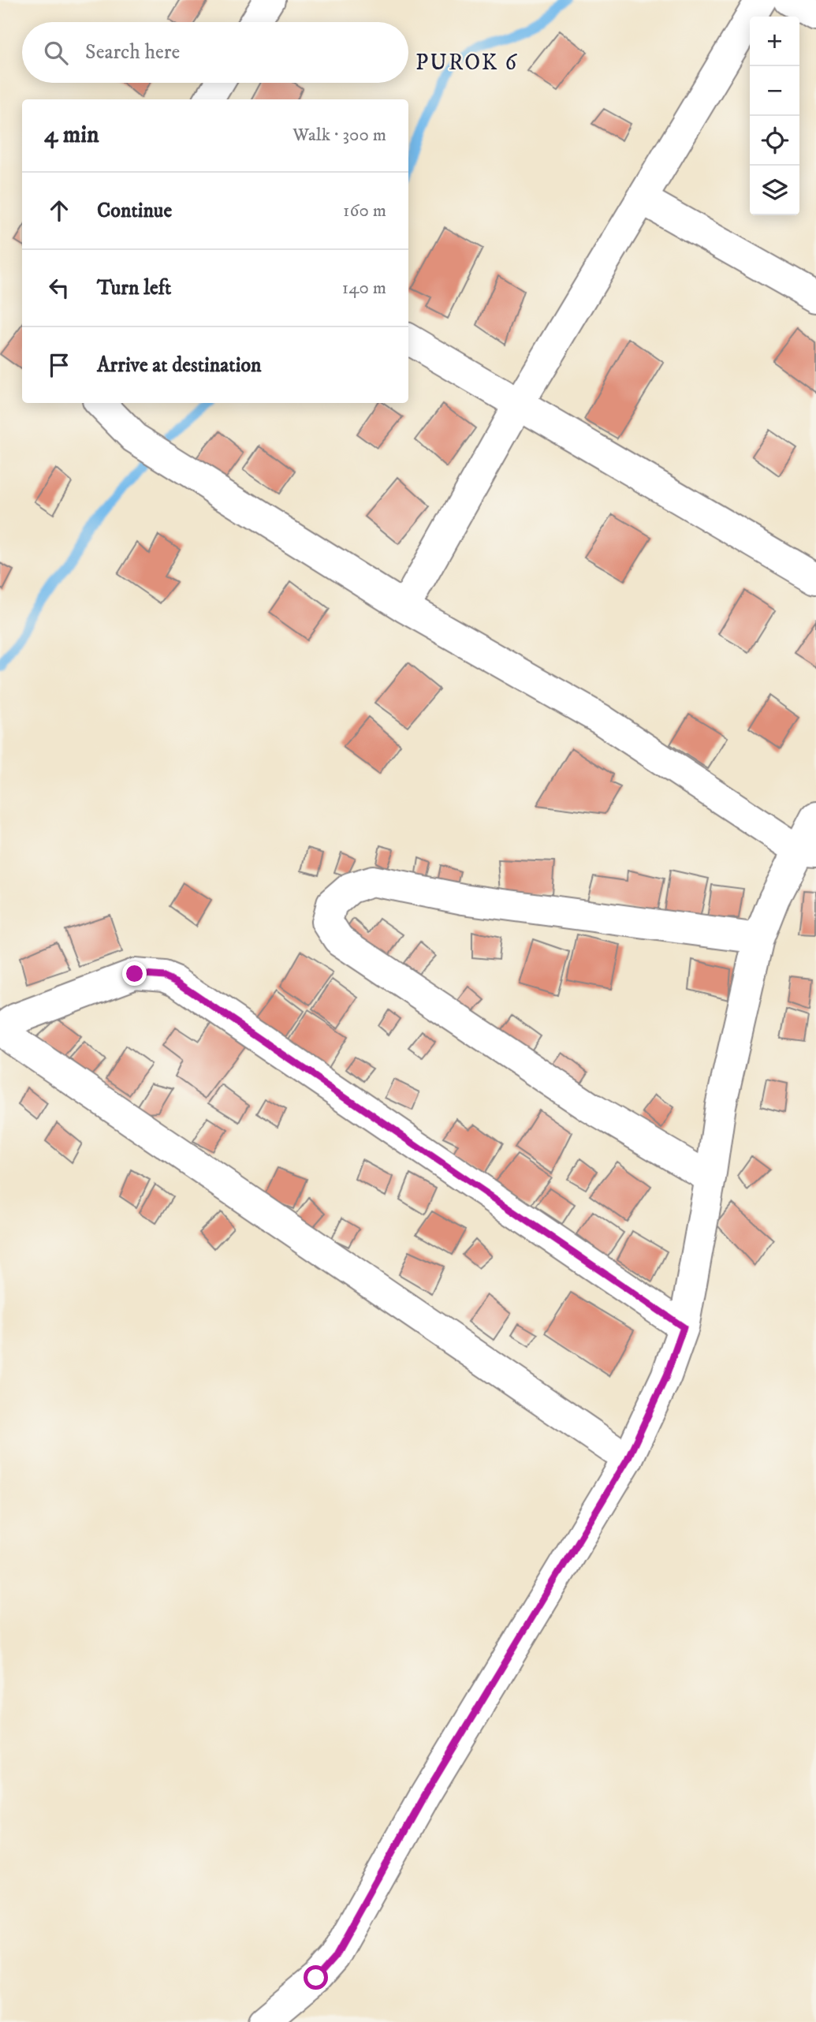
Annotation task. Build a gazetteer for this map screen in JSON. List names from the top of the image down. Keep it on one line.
{"districts":["PUROK 6"],"page":{"map_buttons":["+","−"],"search":"Search here","heading":["4 min","Walk · 300 m"],"list":[["Continue","160 m"],["Turn left","140 m"],"Arrive at destination"]}}
